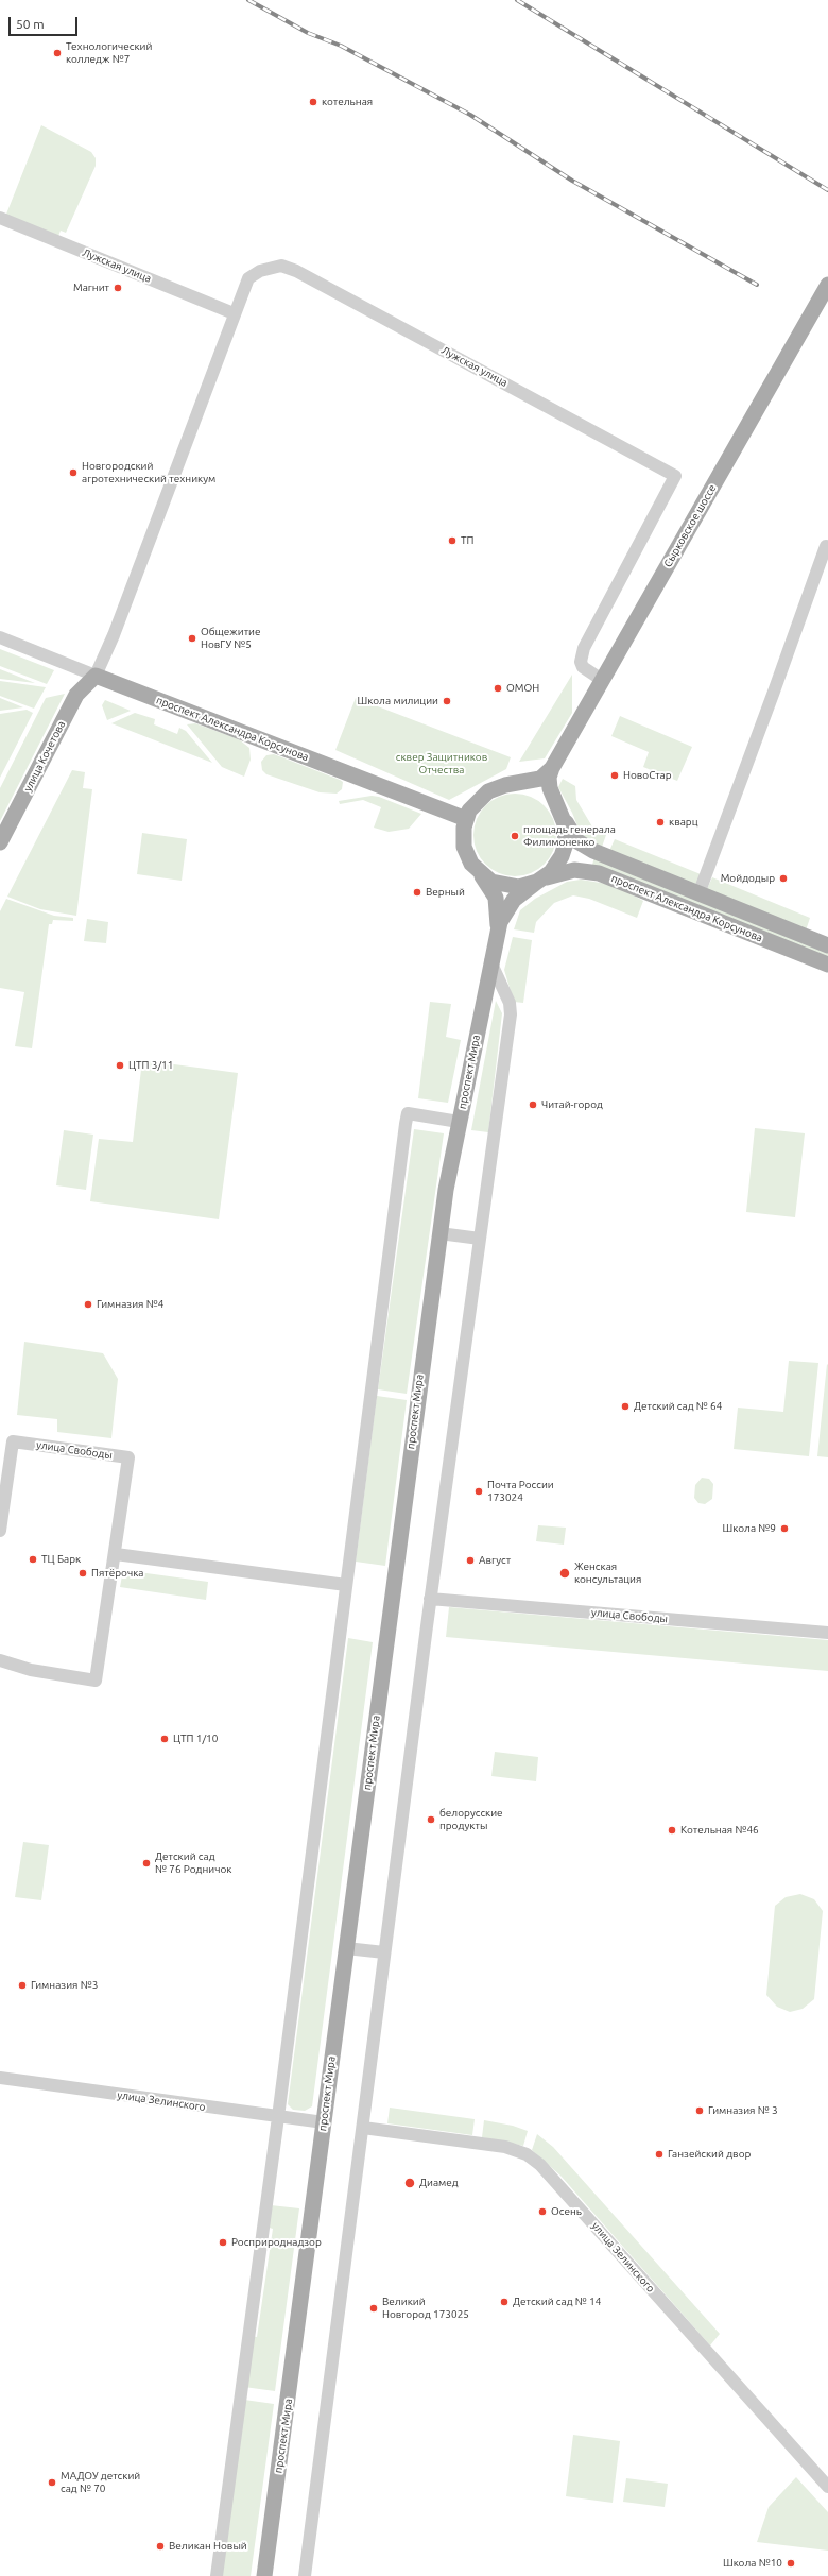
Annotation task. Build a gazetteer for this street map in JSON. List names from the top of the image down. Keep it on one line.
{"streets":{"main road":["Сырковское шоссе","проспект Александра Корсунова","улица Кочетова","проспект Мира"],"street":["Лужская улица","улица Свободы","улица Зелинского"]},"crossings":[["Лужская улица","Сырковское шоссе"],["проспект Александра Корсунова","улица Кочетова"],["проспект Александра Корсунова","проспект Мира"],["проспект Мира","улица Зелинского"]],"parks":["сквер Защитников Отчества"],"places":["Технологический колледж №7","котельная","Магнит","Новгородский агротехнический техникум","ТП","Общежитие НовГУ №5","ОМОН","Школа милиции","НовоСтар","кварц","площадь генерала Филимоненко","Мойдодыр","Верный","ЦТП 3/11","Читай-город","Гимназия №4","Детский сад № 64","Почта России 173024","Школа №9","ТЦ Барк","Август","Пятёрочка","Женская консультация","ЦТП 1/10","белорусские продукты","Котельная №46","Детский сад № 76 Родничок","Гимназия №3","Гимназия № 3","Ганзейский двор","Диамед","Осень","Росприроднадзор","Детский сад № 14","Великий Новгород 173025","МАДОУ детский сад № 70","Великан Новый","Школа №10"],"scale_bar":"50 m"}
